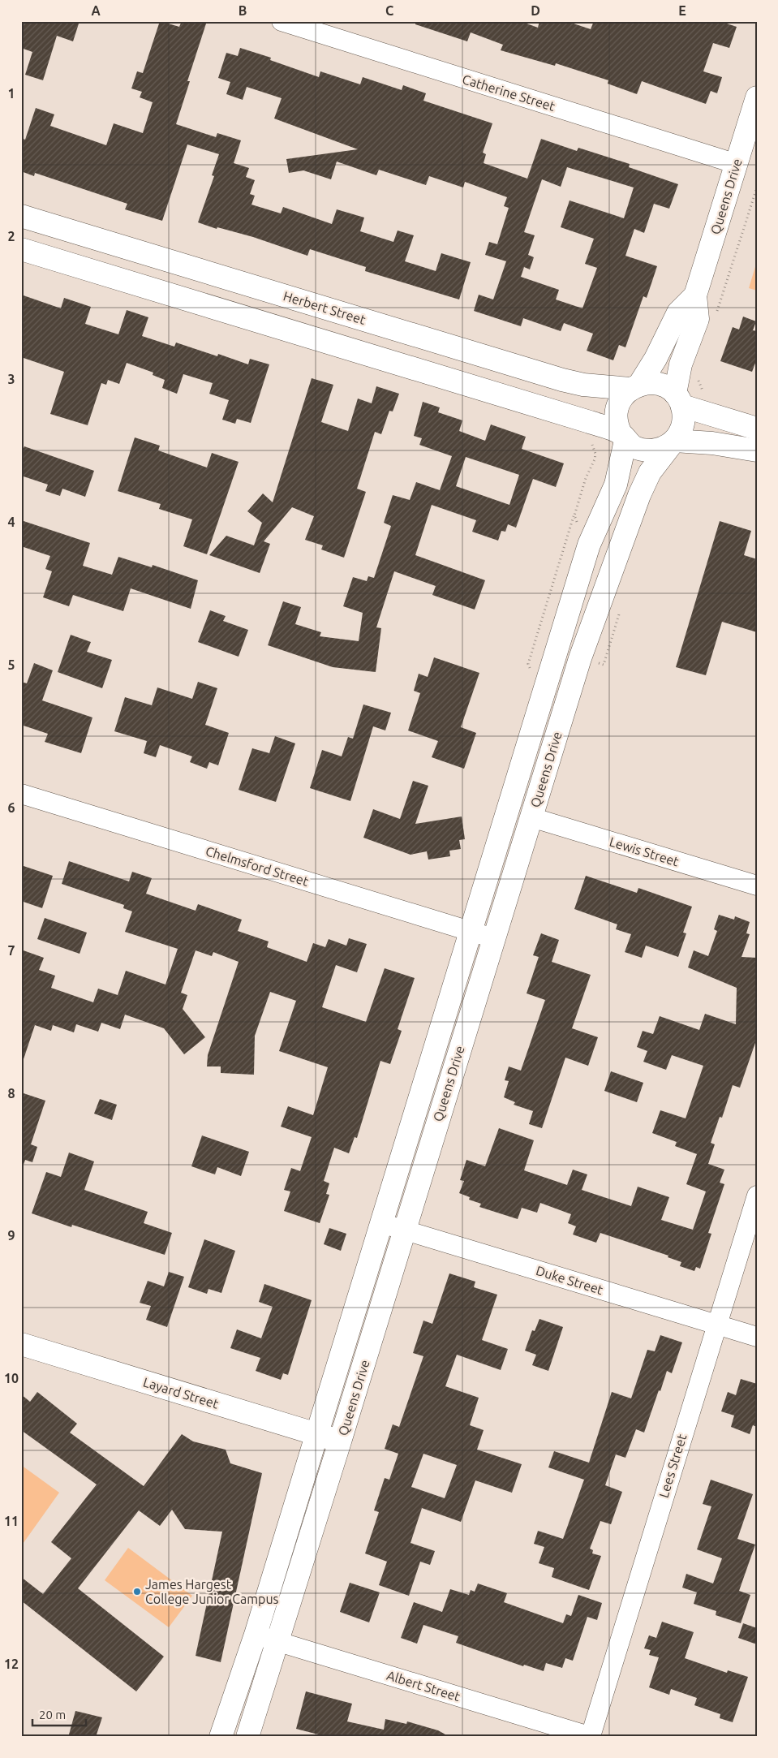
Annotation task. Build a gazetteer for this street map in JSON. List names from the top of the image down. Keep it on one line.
{"streets":{"main road":["Queens Drive","Herbert Street","Layard Street"],"street":["Catherine Street","Lewis Street","Chelmsford Street","Duke Street","Lees Street","Albert Street"]},"crossings":[["Catherine Street","Queens Drive"],["Queens Drive","Herbert Street"],["Queens Drive","Lewis Street"],["Queens Drive","Chelmsford Street"],["Queens Drive","Duke Street"],["Queens Drive","Layard Street"],["Queens Drive","Albert Street"],["Duke Street","Lees Street"],["Lees Street","Albert Street"]],"places":["James Hargest College Junior Campus"],"scale_bar":"20 m","grid":{"columns":["A","B","C","D","E"],"rows":["1","2","3","4","5","6","7","8","9","10","11","12"]}}
